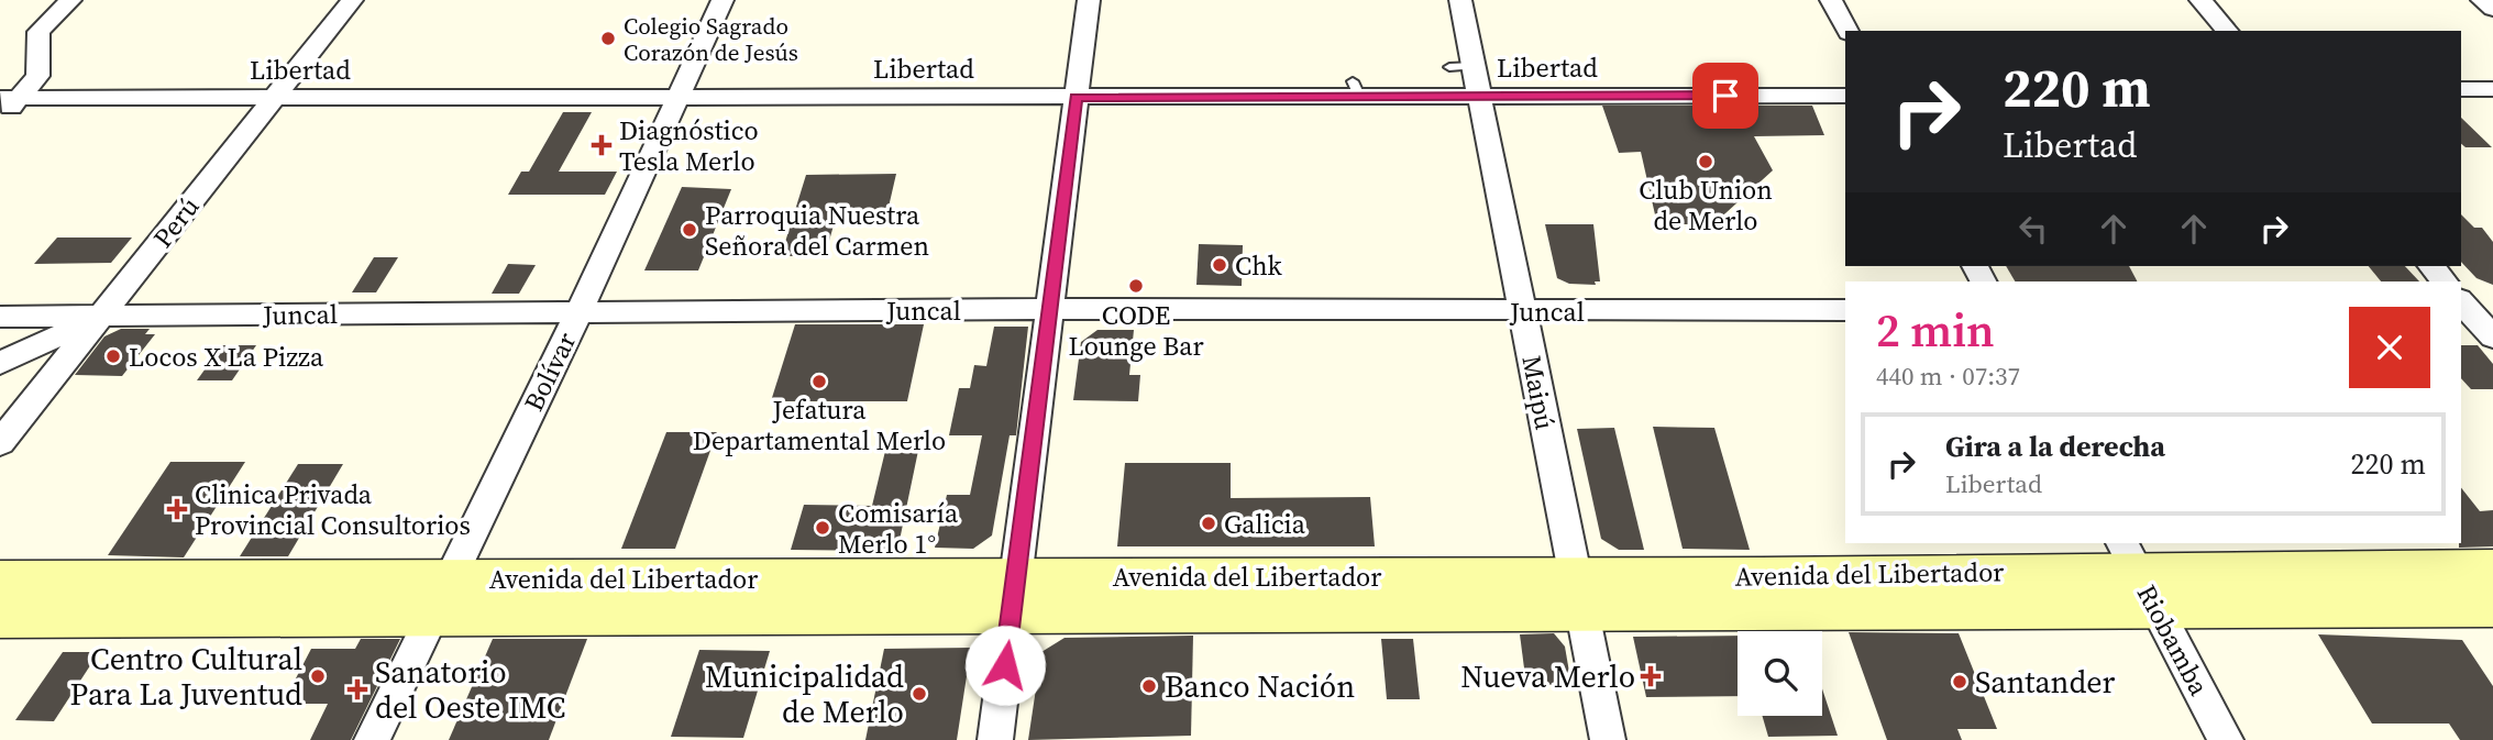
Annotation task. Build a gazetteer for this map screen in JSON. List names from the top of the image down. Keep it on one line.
{"streets":{"main road":["Avenida del Libertador"],"street":["Libertad","Perú","Juncal","Bolívar","Maipú","Riobamba"]},"crossings":[["Libertad","Perú"],["Libertad","Bolívar"],["Libertad","Maipú"],["Perú","Juncal"],["Juncal","Bolívar"],["Juncal","Maipú"],["Bolívar","Avenida del Libertador"],["Maipú","Avenida del Libertador"],["Avenida del Libertador","Riobamba"]],"places":{"other":["Colegio Sagrado Corazón de Jesús","Club Union de Merlo","Parroquia Nuestra Señora del Carmen","Chk","CODE Lounge Bar","Locos X La Pizza","Jefatura Departamental Merlo","Galicia","Comisaría Merlo 1°","Centro Cultural Para La Juventud","Santander","Banco Nación","Municipalidad de Merlo"],"health":["Diagnóstico Tesla Merlo","Clinica Privada Provincial Consultorios","Nueva Merlo","Sanatorio del Oeste IMC"]},"page":{"turn":["220 m","Libertad"],"heading":["2 min","440 m · 07:37"],"list":[{"name":"Gira a la derecha","note":"Libertad","value":"220 m"}]}}
